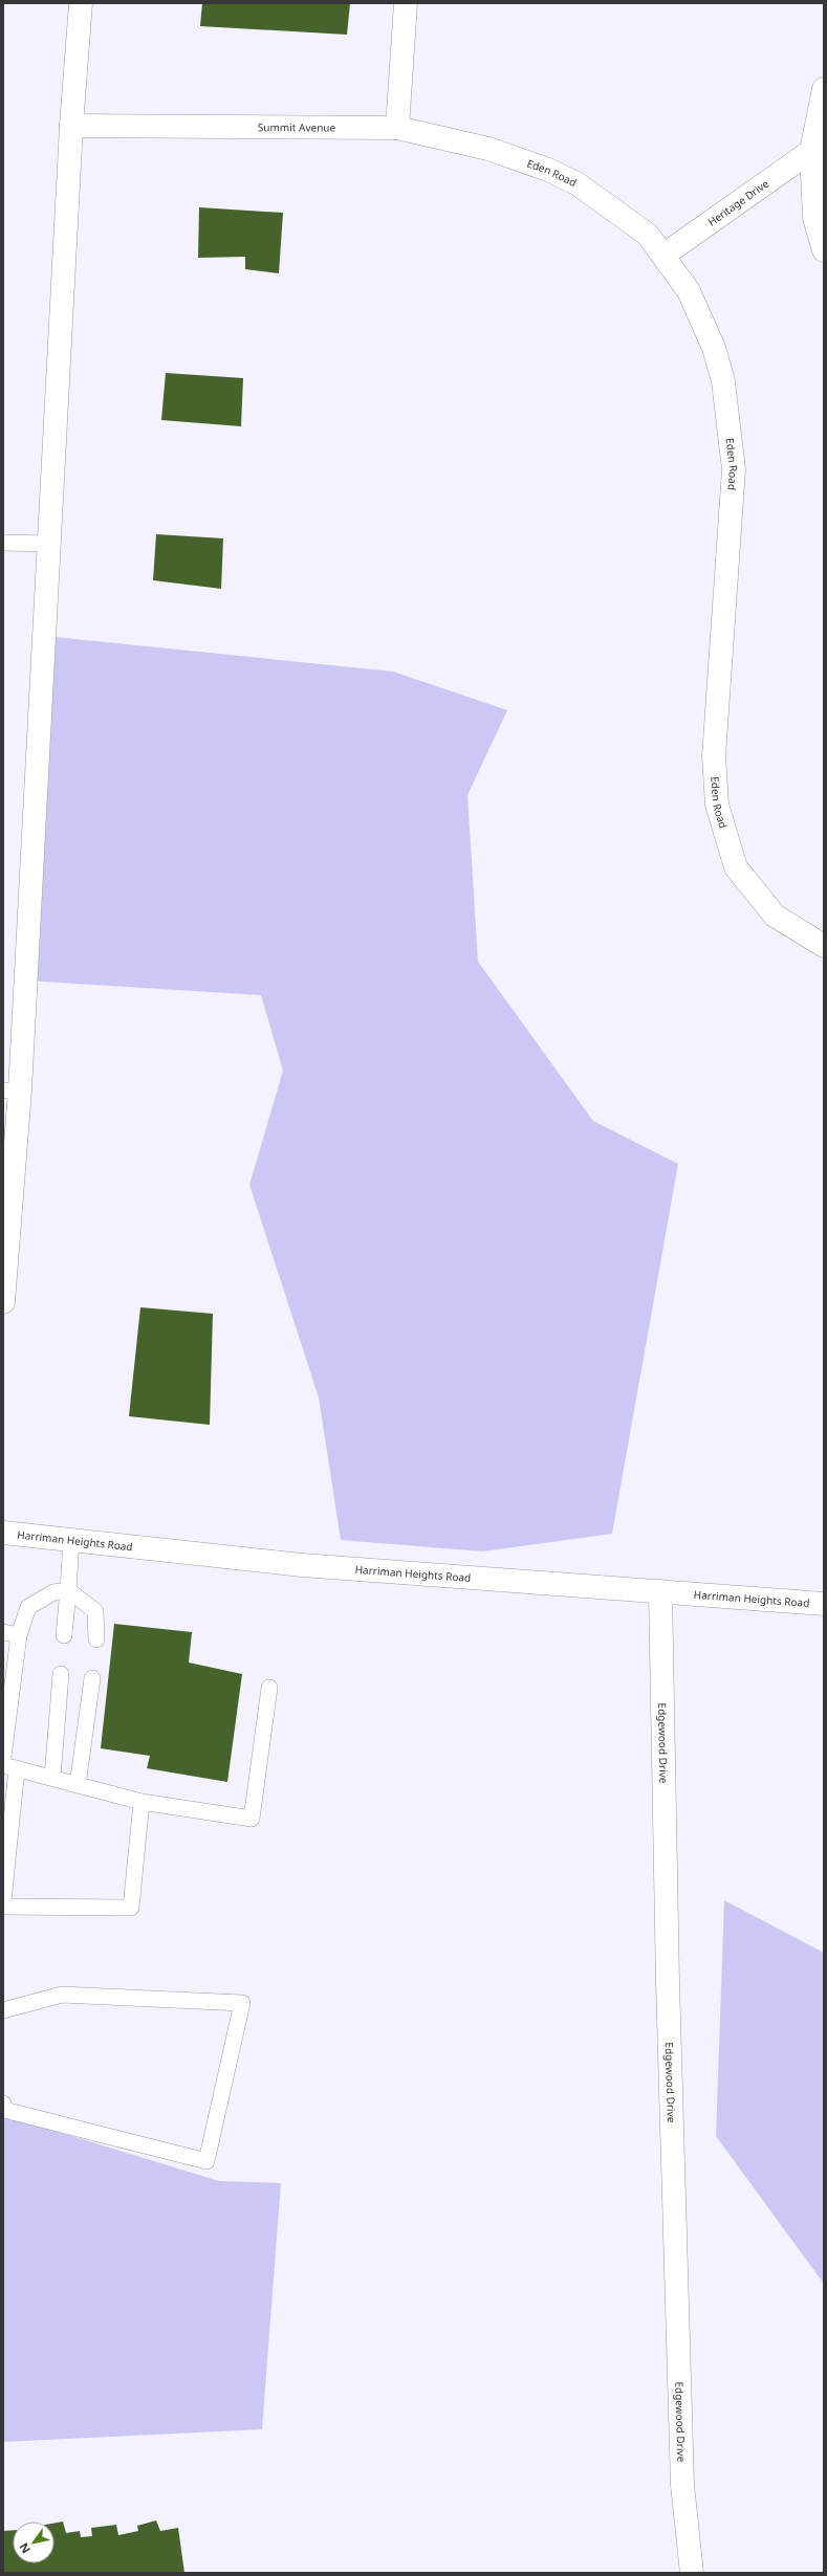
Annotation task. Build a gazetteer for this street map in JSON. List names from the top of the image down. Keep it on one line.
{"streets":{"street":["Summit Avenue","Eden Road","Heritage Drive","Harriman Heights Road","Edgewood Drive"]},"crossings":[["Summit Avenue","Eden Road"],["Eden Road","Heritage Drive"],["Harriman Heights Road","Edgewood Drive"]],"north":"bottom left"}
